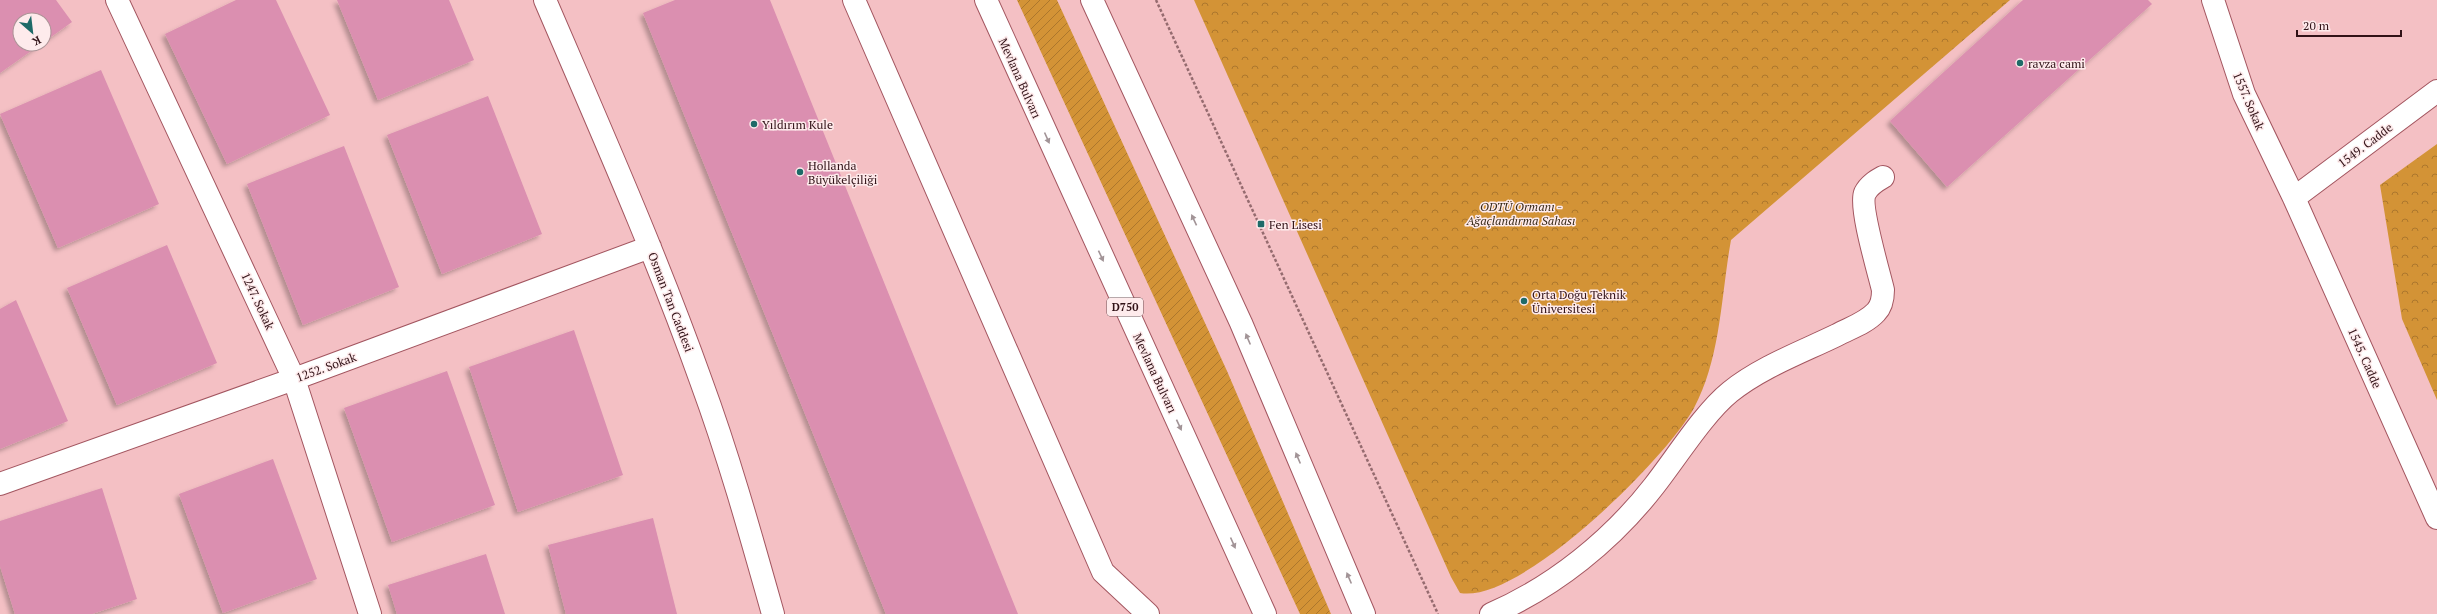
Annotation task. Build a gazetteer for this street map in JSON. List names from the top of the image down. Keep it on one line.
{"streets":{"main road":["Mevlana Bulvarı","1557. Sokak","1549. Cadde","1247. Sokak","Osman Tan Caddesi","D750","1545. Cadde","1252. Sokak"]},"crossings":[["1557. Sokak","1549. Cadde"],["1557. Sokak","1545. Cadde"],["1549. Cadde","1545. Cadde"],["1247. Sokak","1252. Sokak"],["Osman Tan Caddesi","1252. Sokak"]],"parks":["ODTÜ Ormanı - Ağaçlandırma Sahası"],"places":{"other":["ravza cami","Yıldırım Kule","Hollanda Büyükelçiliği","Orta Doğu Teknik Üniversitesi"],"transit":["Fen Lisesi"]},"scale_bar":"20 m","north":"bottom right"}
